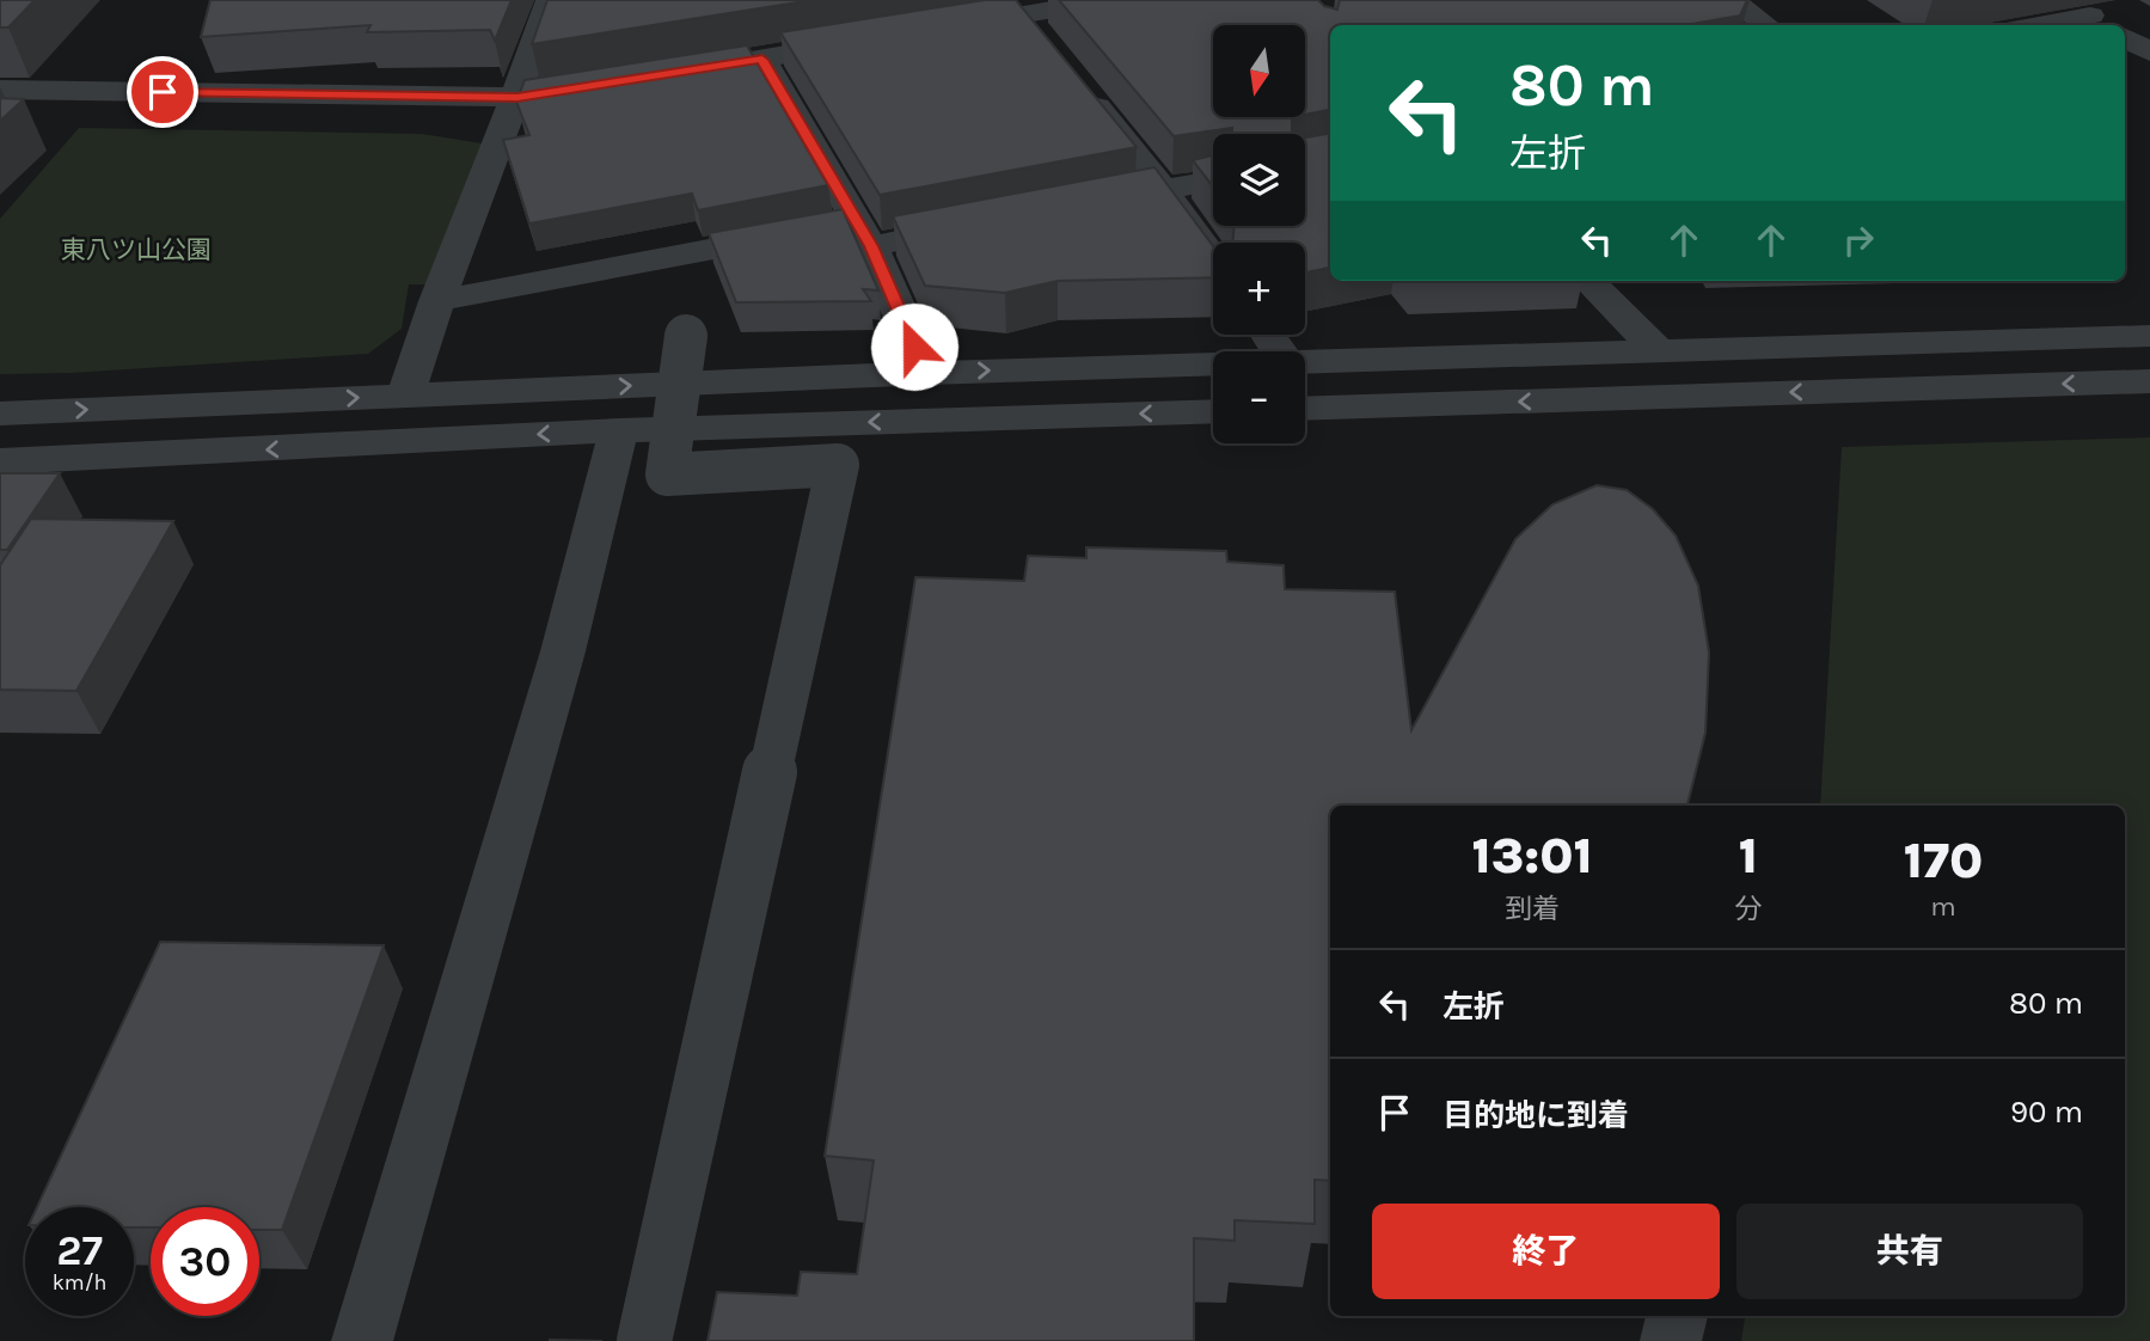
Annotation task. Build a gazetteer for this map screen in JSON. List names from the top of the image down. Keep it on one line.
{"parks":["東八ツ山公園"],"north":"bottom","page":{"map_buttons":["+","−"],"turn":["80 m","左折"],"eta":["13:01","到着","1","分","170","m"],"list":[{"name":"左折","value":"80 m"},{"name":"目的地に到着","value":"90 m"}],"buttons":["終了","共有"],"speed":"27 km/h","limit":"30"}}
